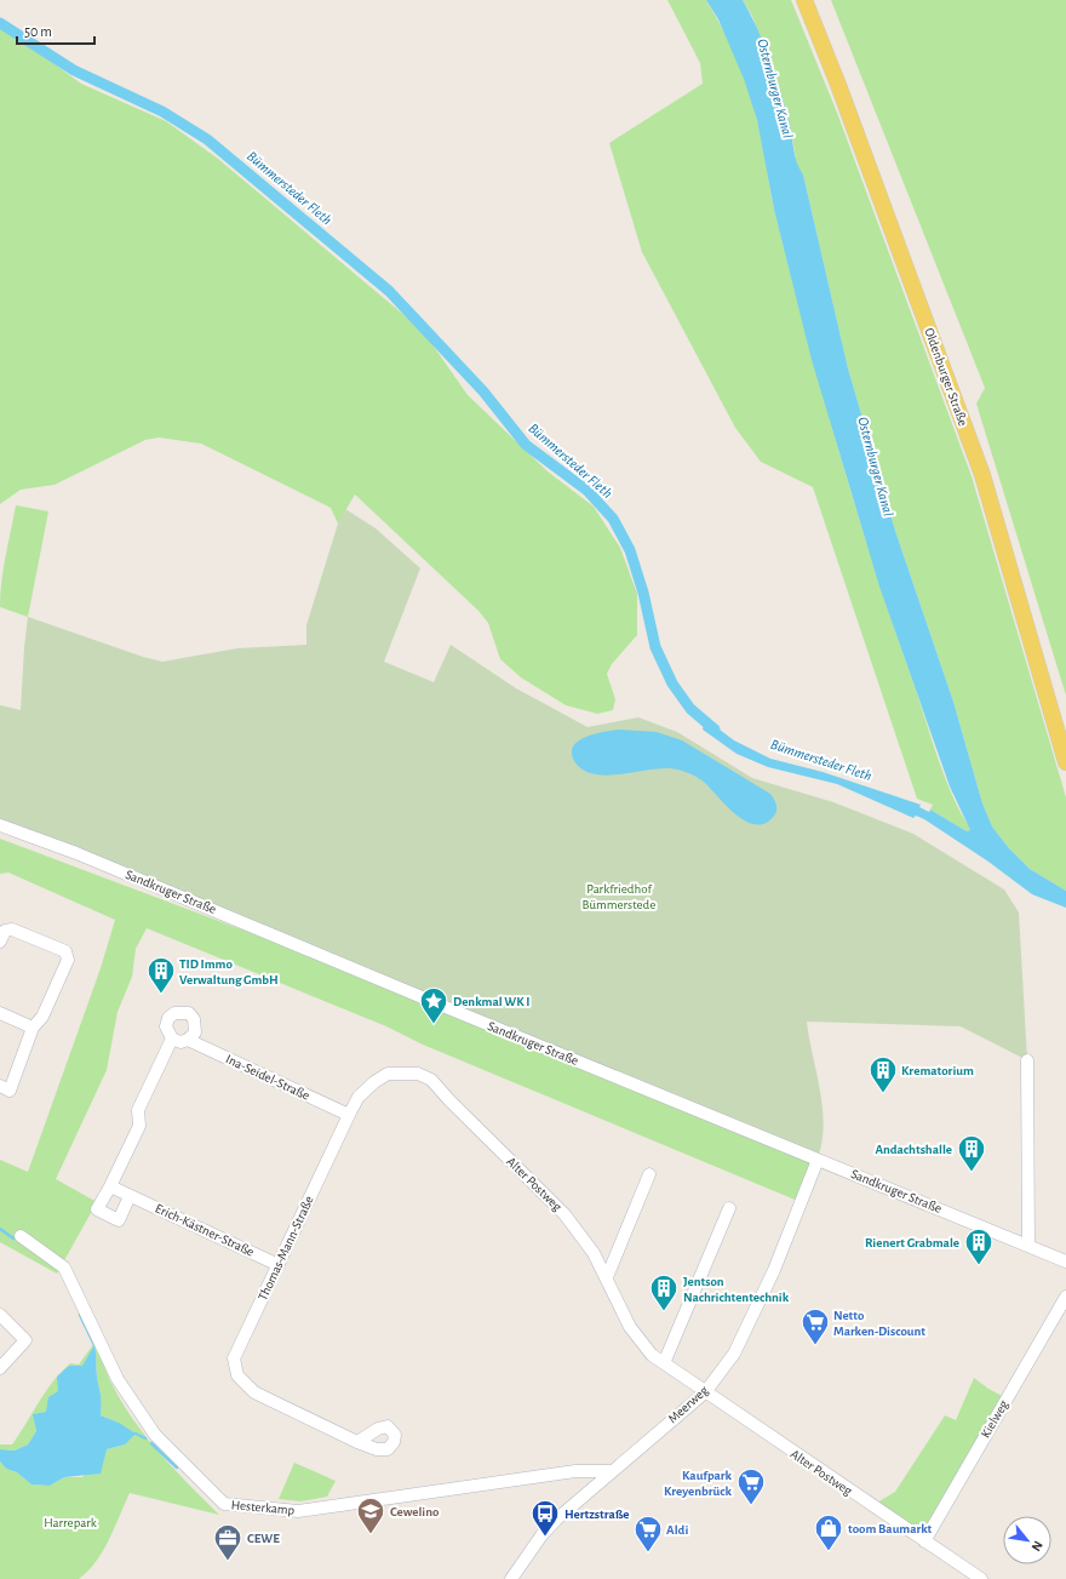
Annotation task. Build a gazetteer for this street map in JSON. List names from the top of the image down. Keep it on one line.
{"streets":{"main road":["Oldenburger Straße"],"street":["Sandkruger Straße","Ina-Seidel-Straße","Alter Postweg","Erich-Kästner-Straße","Thomas-Mann-Straße","Meerweg","Kielweg","Hesterkamp"]},"crossings":[["Sandkruger Straße","Meerweg"],["Ina-Seidel-Straße","Thomas-Mann-Straße"],["Alter Postweg","Thomas-Mann-Straße"],["Alter Postweg","Meerweg"],["Alter Postweg","Kielweg"],["Erich-Kästner-Straße","Thomas-Mann-Straße"],["Meerweg","Hesterkamp"]],"water":["Osternburger Kanal","Bümmersteder Fleth"],"parks":["Parkfriedhof Bümmerstede","Harrepark"],"places":{"building":["TID Immo Verwaltung GmbH","Krematorium","Andachtshalle","Rienert Grabmale","Jentson Nachrichtentechnik"],"place":["Denkmal WK I"],"supermarket":["Netto Marken-Discount","Kaufpark Kreyenbrück","Aldi"],"school or university":["Cewelino"],"bus stop":["Hertzstraße"],"shop":["toom Baumarkt"],"office":["CEWE"]},"scale_bar":"50 m","north":"bottom right"}
